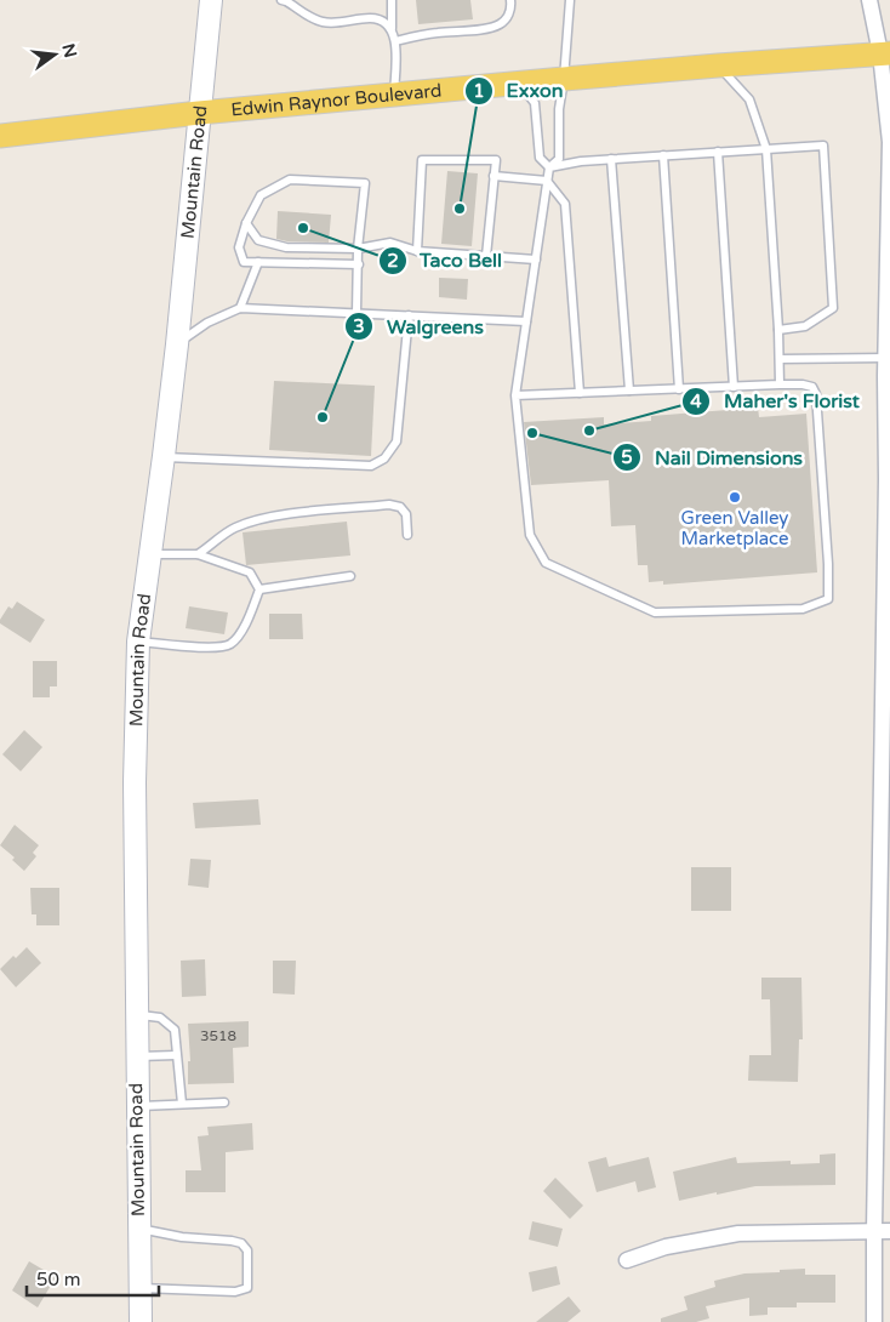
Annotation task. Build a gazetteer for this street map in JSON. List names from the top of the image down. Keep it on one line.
{"streets":{"main road":["Edwin Raynor Boulevard","Mountain Road"]},"crossings":[["Edwin Raynor Boulevard","Mountain Road"]],"places":["Exxon","Taco Bell","Walgreens","Maher's Florist","Nail Dimensions","Green Valley Marketplace"],"house_numbers":["3518"],"scale_bar":"50 m","north":"right"}
